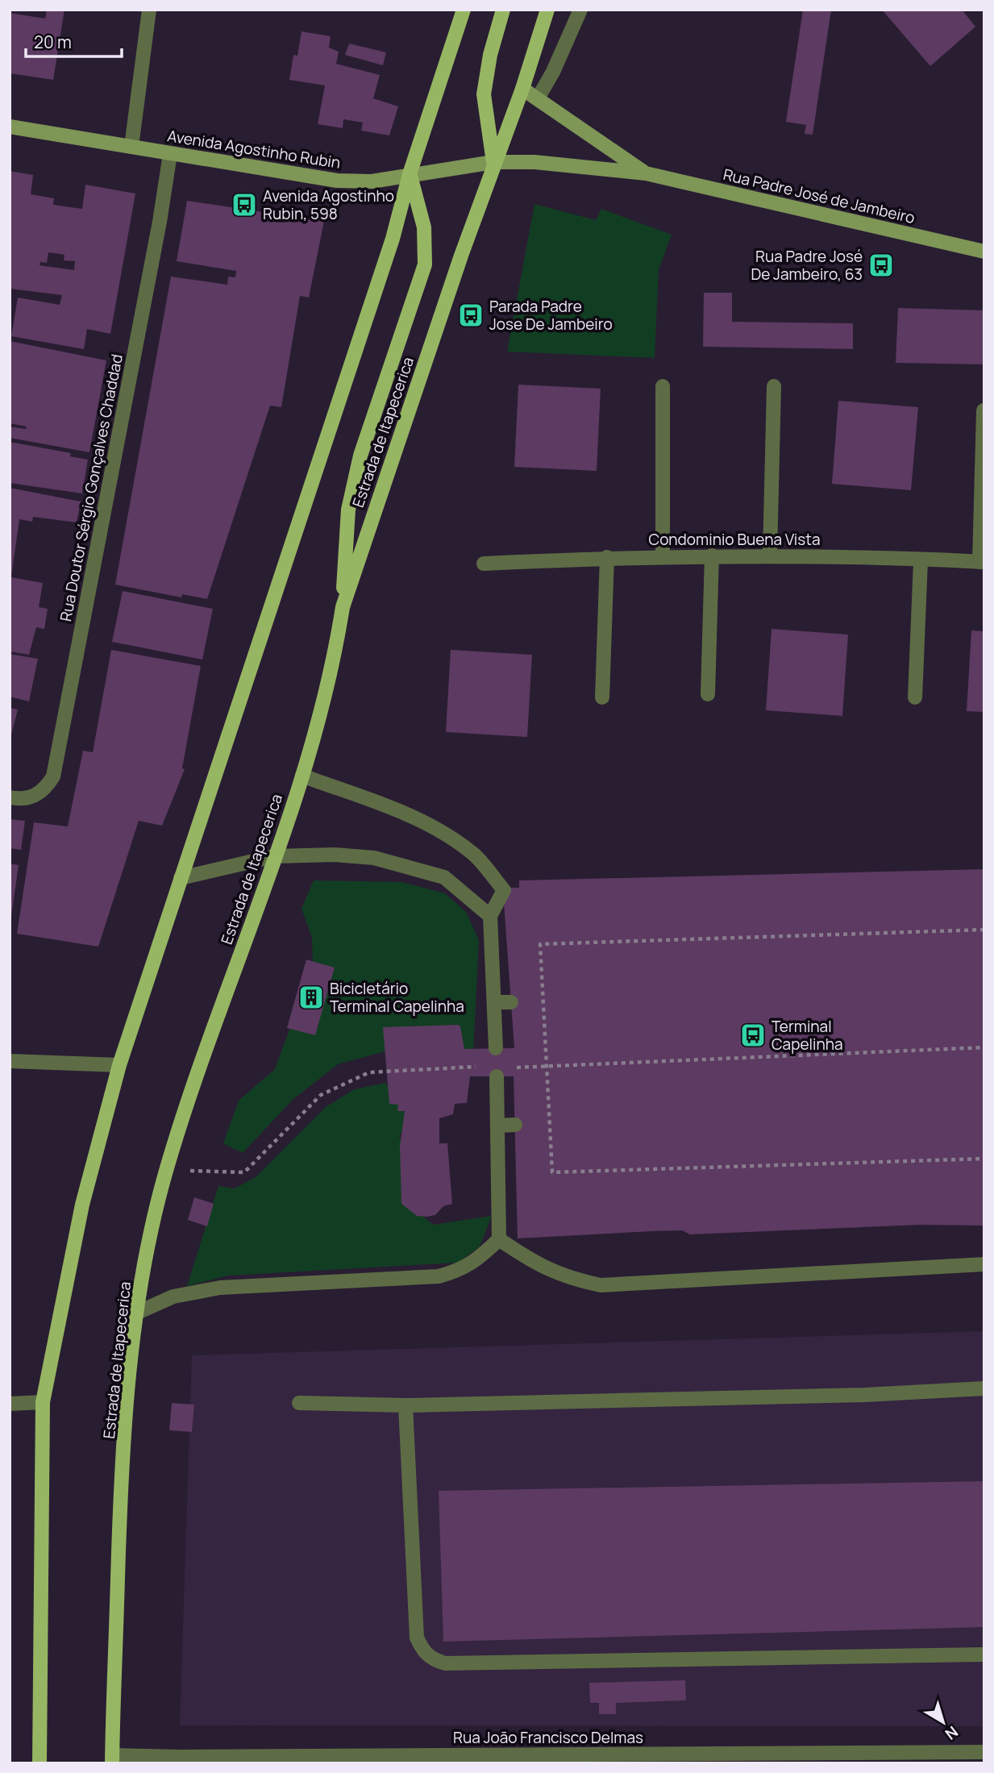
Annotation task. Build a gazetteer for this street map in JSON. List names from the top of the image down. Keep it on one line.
{"streets":{"main road":["Avenida Agostinho Rubin","Rua Padre José de Jambeiro","Estrada de Itapecerica"],"street":["Rua Doutor Sérgio Gonçalves Chaddad","Condominio Buena Vista","Rua João Francisco Delmas"]},"crossings":[["Avenida Agostinho Rubin","Rua Padre José de Jambeiro"],["Avenida Agostinho Rubin","Estrada de Itapecerica"],["Avenida Agostinho Rubin","Rua Doutor Sérgio Gonçalves Chaddad"],["Rua Padre José de Jambeiro","Estrada de Itapecerica"],["Estrada de Itapecerica","Rua João Francisco Delmas"]],"places":{"bus stop":["Avenida Agostinho Rubin, 598","Rua Padre José De Jambeiro, 63","Parada Padre Jose De Jambeiro","Terminal Capelinha"],"building":["Bicicletário Terminal Capelinha"]},"scale_bar":"20 m","north":"bottom right"}
